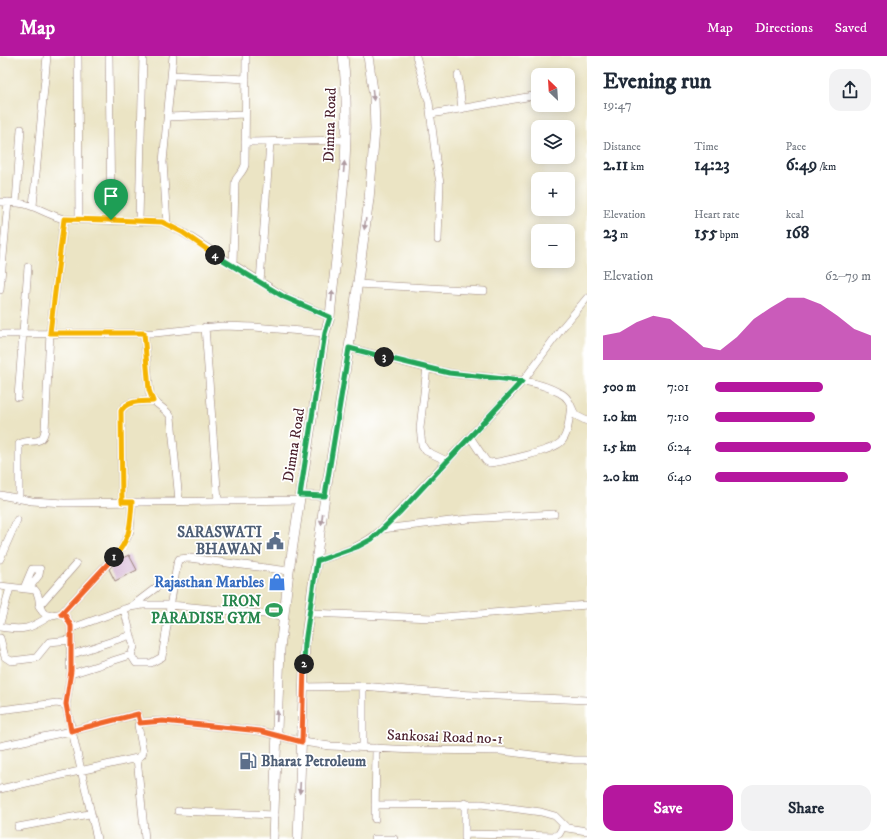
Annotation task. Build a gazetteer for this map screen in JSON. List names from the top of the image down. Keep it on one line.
{"streets":{"street":["Dimna Road","Sankosai Road no-1"]},"crossings":[["Dimna Road","Sankosai Road no-1"]],"places":{"public building":["SARASWATI BHAWAN"],"shop":["Rajasthan Marbles"],"sports":["IRON PARADISE GYM"],"fuel station":["Bharat Petroleum"]},"north":"top left","page":{"header":"Map","nav":["Map","Directions","Saved"],"heading":["Evening run","19:47"],"map_buttons":["+","−"],"stats":[["Distance","2.11 km"],["Time","14:23"],["Pace","6:49 /km"],["Elevation","23 m"],["Heart rate","155 bpm"],["kcal","168"]],"pins":["4","3","1","2"],"chart":["Elevation","62–79 m"],"list":[{"name":"500 m","note":"7:01"},{"name":"1.0 km","note":"7:10"},{"name":"1.5 km","note":"6:24"},{"name":"2.0 km","note":"6:40"}],"buttons":["Save","Share"]}}
